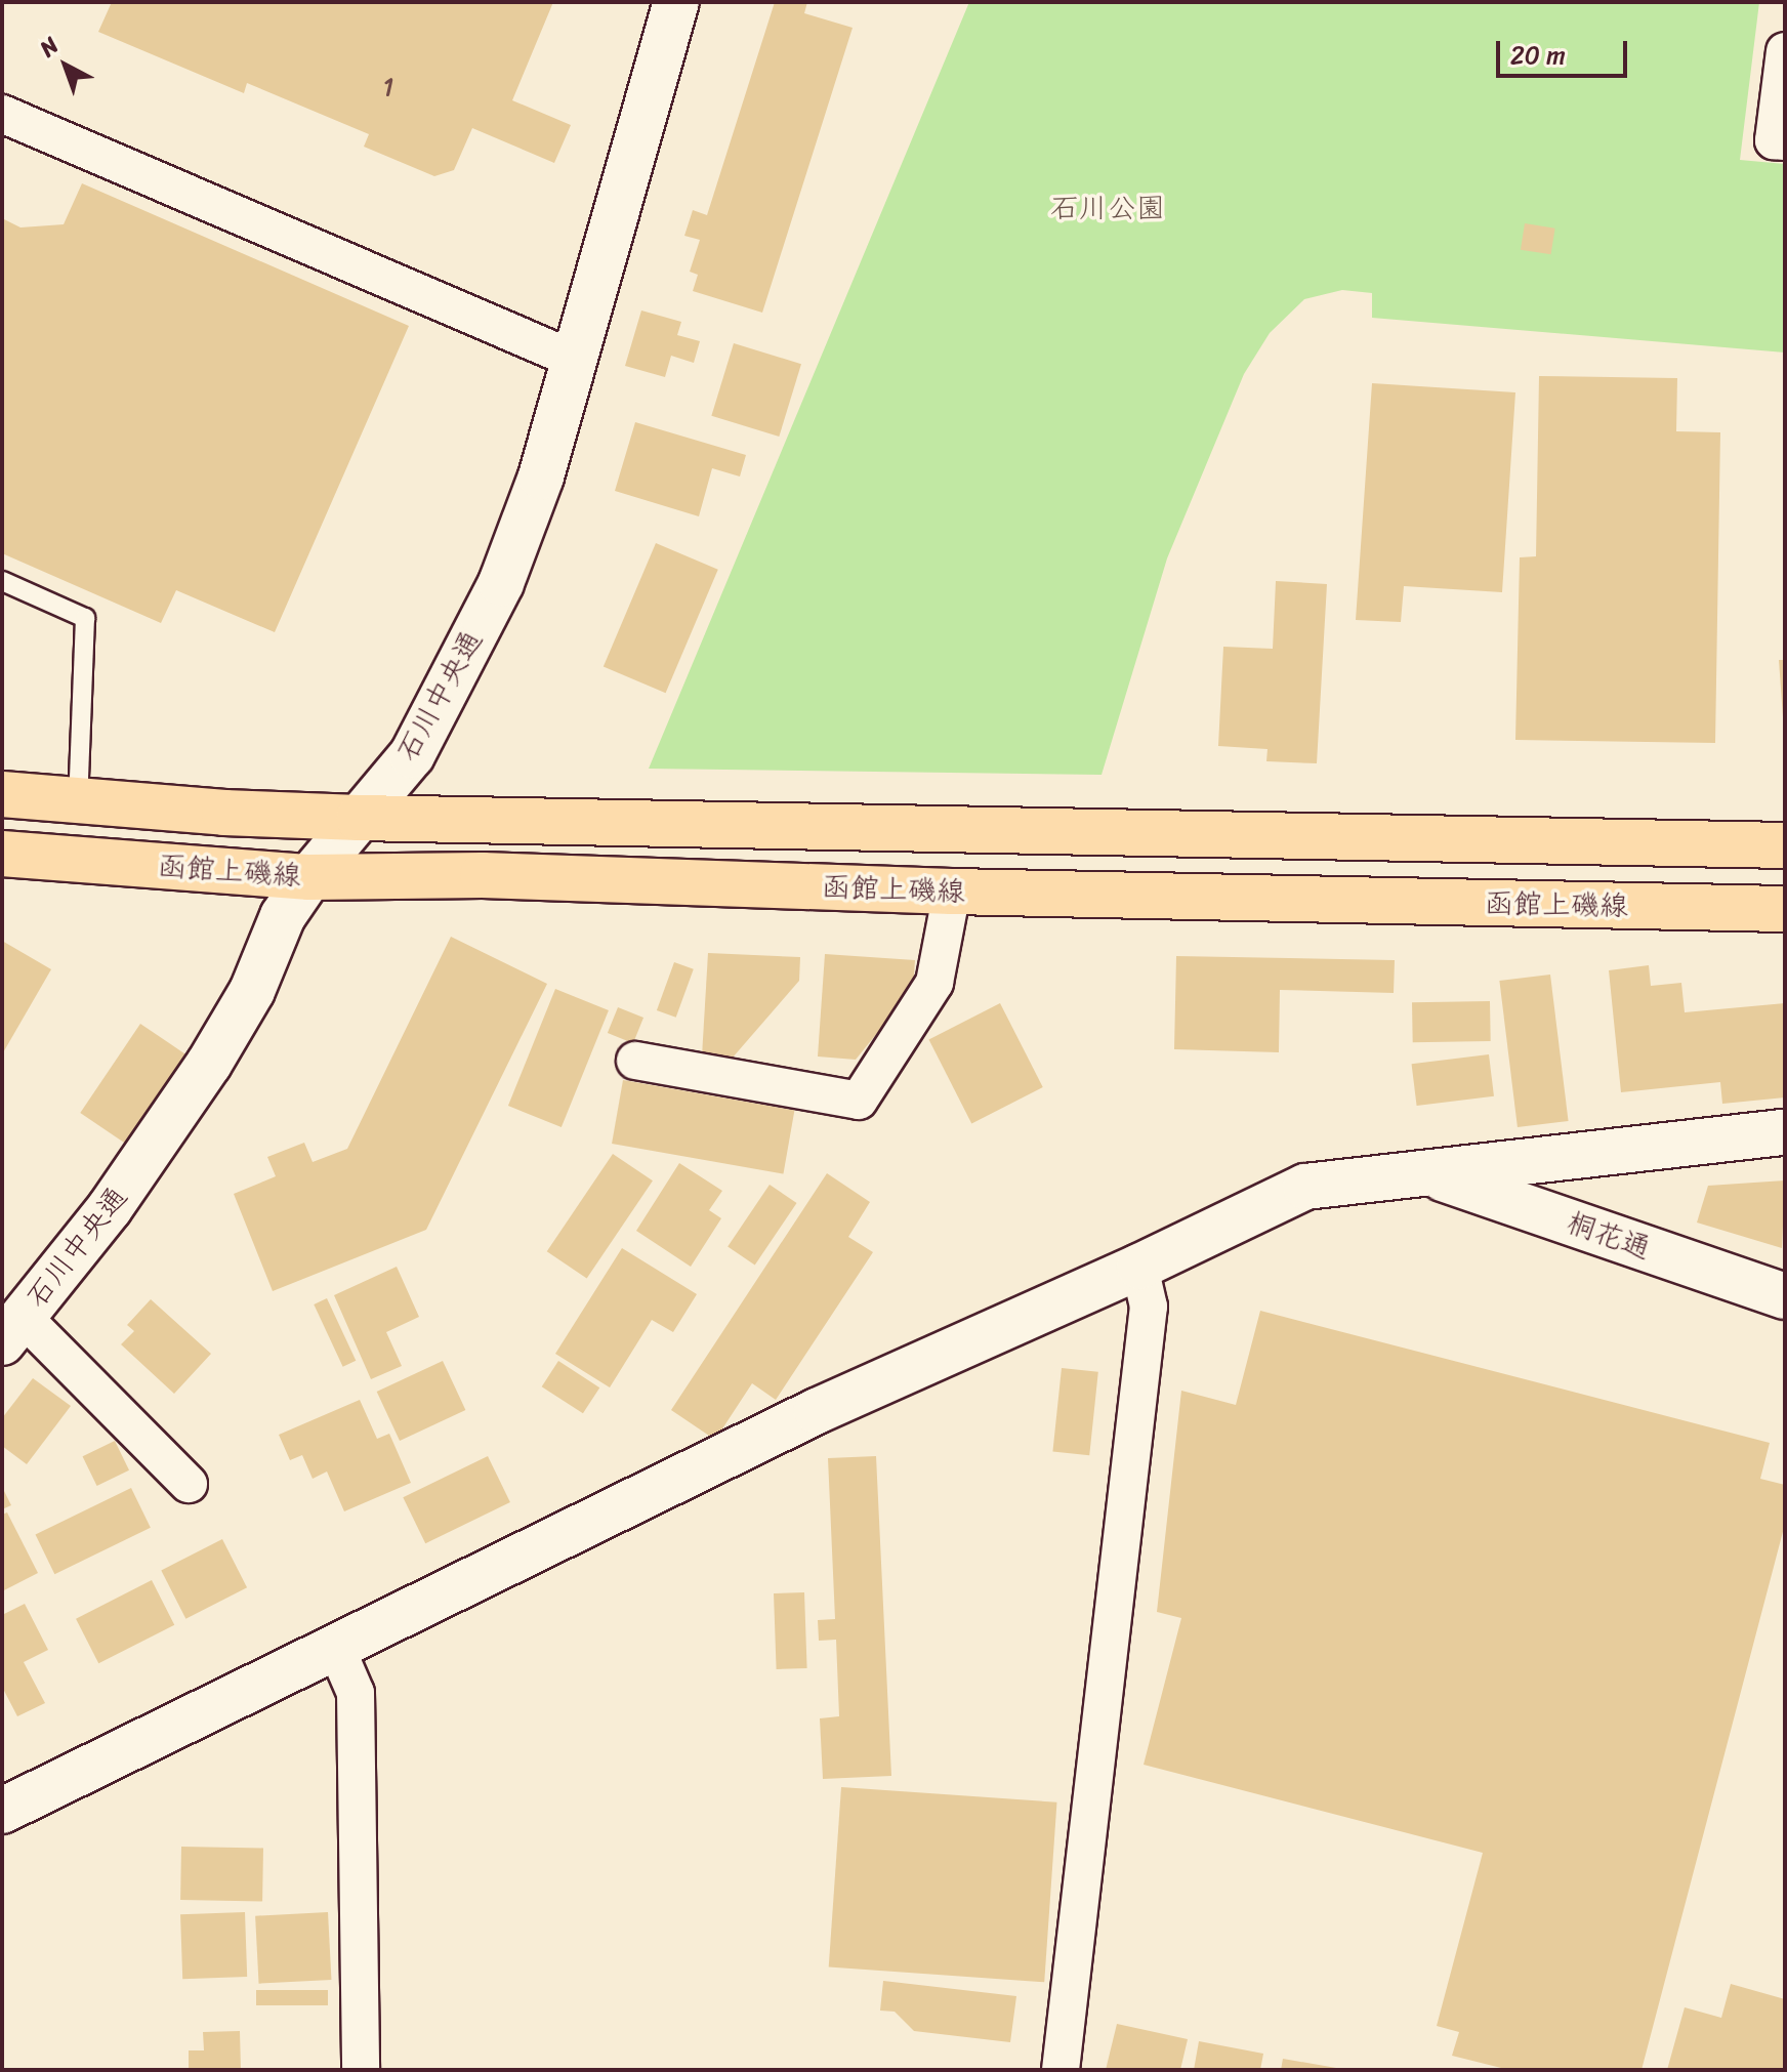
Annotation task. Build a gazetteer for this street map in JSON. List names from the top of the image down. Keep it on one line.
{"streets":{"main road":["函館上磯線"],"street":["石川中央通","桐花通"]},"crossings":[["石川中央通","函館上磯線"]],"parks":["石川公園"],"house_numbers":["1"],"scale_bar":"20 m","north":"top left"}
